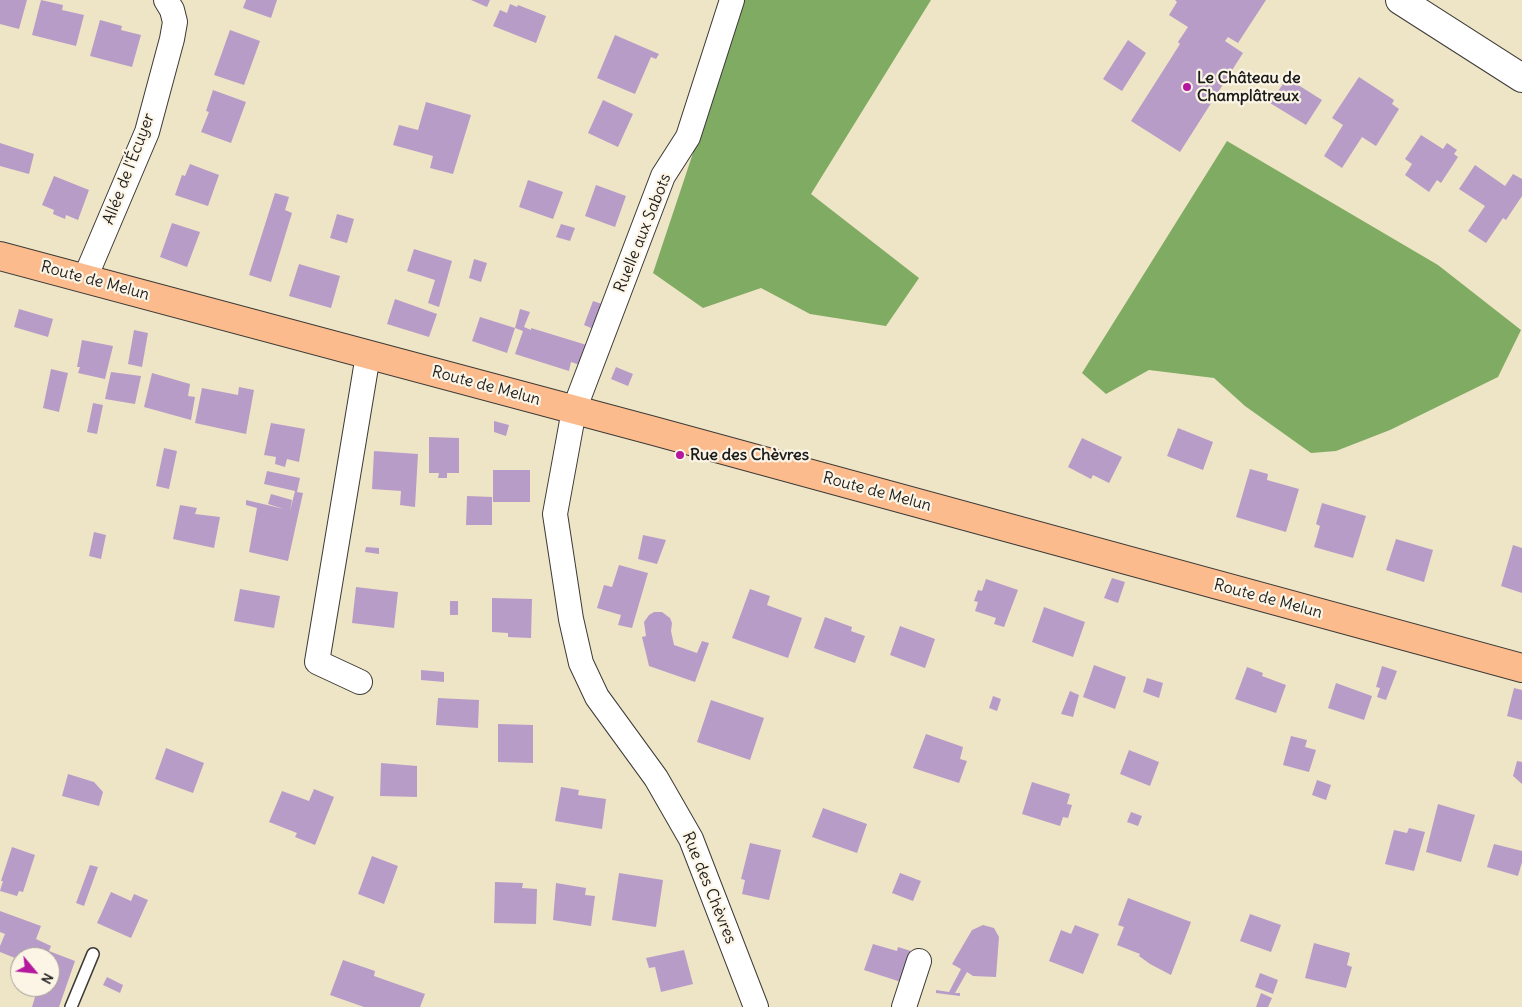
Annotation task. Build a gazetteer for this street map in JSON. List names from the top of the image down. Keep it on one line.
{"streets":{"main road":["Route de Melun"],"street":["Allée de l'Écuyer","Ruelle aux Sabots","Rue des Chèvres"]},"crossings":[["Allée de l'Écuyer","Route de Melun"],["Ruelle aux Sabots","Route de Melun"],["Ruelle aux Sabots","Rue des Chèvres"],["Route de Melun","Rue des Chèvres"]],"places":["Le Château de Champlâtreux","Rue des Chèvres"],"north":"bottom right"}
